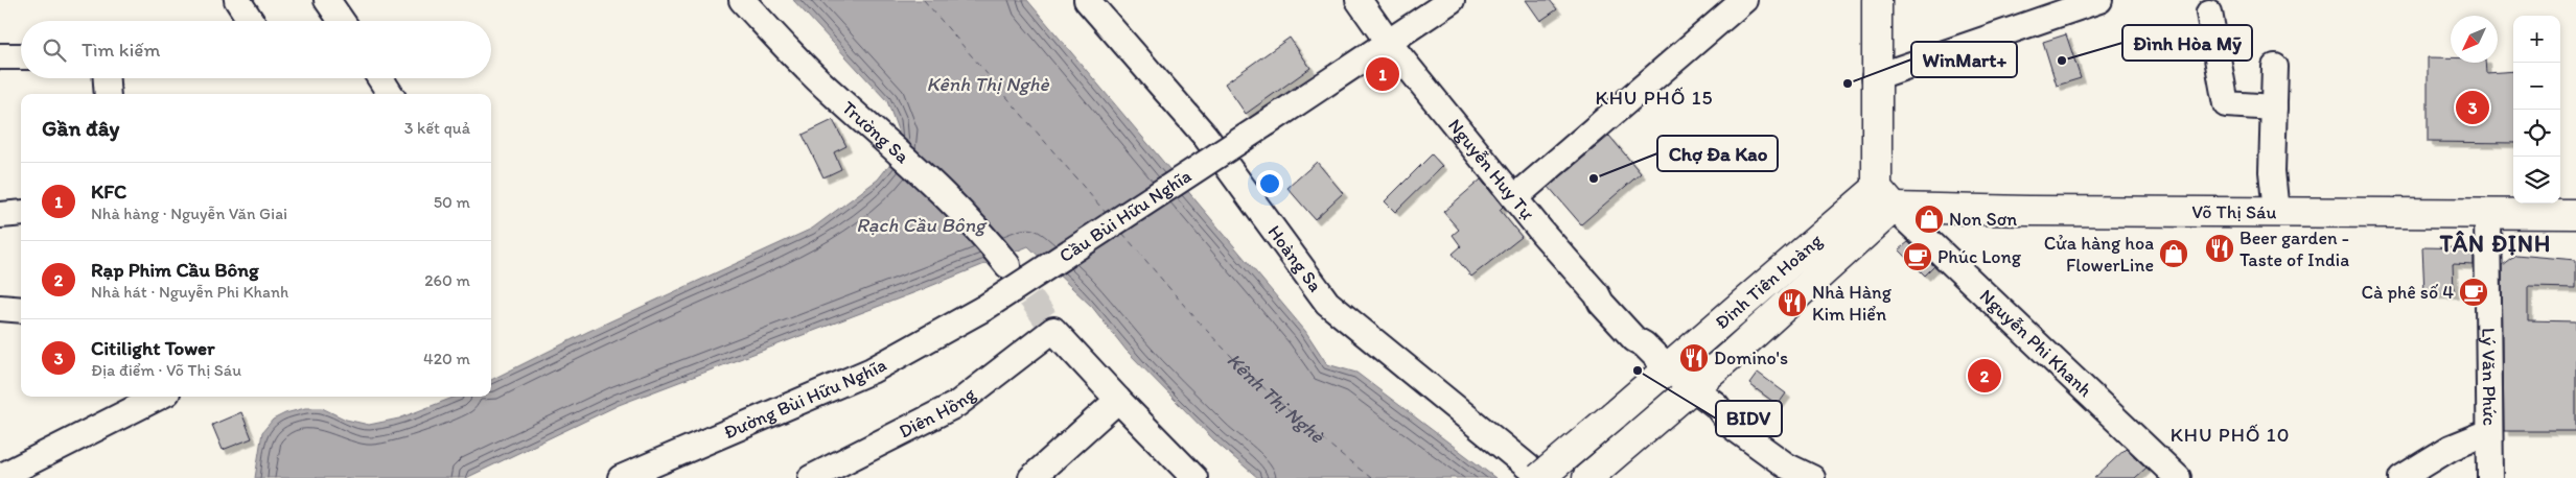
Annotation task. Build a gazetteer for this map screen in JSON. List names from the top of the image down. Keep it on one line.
{"streets":{"main road":["Võ Thị Sáu","Đinh Tiên Hoàng"],"street":["Trường Sa","Nguyễn Huy Tự","Cầu Bùi Hữu Nghĩa","Hoàng Sa","Nguyễn Phi Khanh","Lý Văn Phức","Đường Bùi Hữu Nghĩa","Diên Hồng"]},"crossings":[["Nguyễn Huy Tự","Cầu Bùi Hữu Nghĩa"],["Nguyễn Huy Tự","Đinh Tiên Hoàng"],["Võ Thị Sáu","Đinh Tiên Hoàng"],["Võ Thị Sáu","Nguyễn Phi Khanh"],["Võ Thị Sáu","Lý Văn Phức"],["Cầu Bùi Hữu Nghĩa","Đường Bùi Hữu Nghĩa"],["Hoàng Sa","Đinh Tiên Hoàng"],["Đinh Tiên Hoàng","Nguyễn Phi Khanh"]],"districts":["KHU PHỐ 15","TÂN ĐỊNH","KHU PHỐ 10"],"water":["Kênh Thị Nghè","Rạch Cầu Bông"],"places":{"other":["Đình Hòa Mỹ","WinMart+","Chợ Đa Kao","BIDV"],"shop":["Non Sơn","Cửa hàng hoa FlowerLine"],"restaurant":["Beer garden - Taste of India","Nhà Hàng Kim Hiển","Domino's"],"cafe":["Phúc Long","Cà phê số 4"]},"north":"bottom left","page":{"map_buttons":["+","−"],"search":"Tìm kiếm","pins":["1","3","2"],"heading":["Gần đây","3 kết quả"],"list":[{"mark":"1","name":"KFC","note":"Nhà hàng · Nguyễn Văn Giai","value":"50 m"},{"mark":"2","name":"Rạp Phim Cầu Bông","note":"Nhà hát · Nguyễn Phi Khanh","value":"260 m"},{"mark":"3","name":"Citilight Tower","note":"Địa điểm · Võ Thị Sáu","value":"420 m"}]}}
